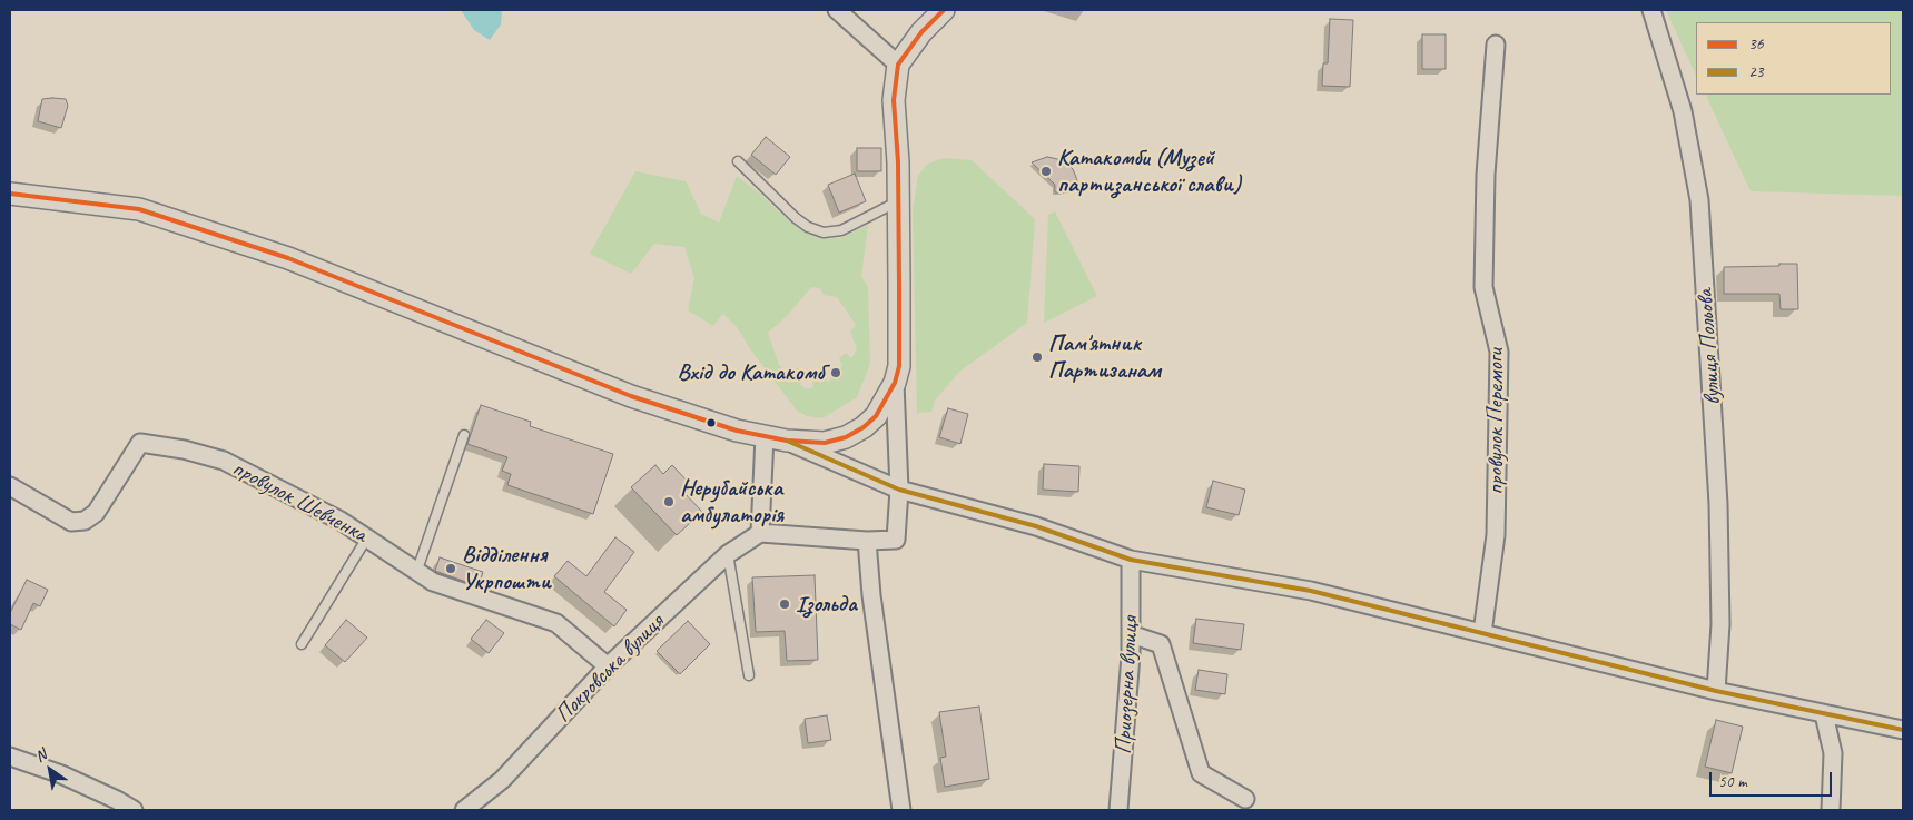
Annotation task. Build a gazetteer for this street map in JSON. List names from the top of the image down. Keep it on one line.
{"streets":{"street":["вулиця Польова","провулок Перемоги","провулок Шевченка","Покровська вулиця","Приозерна вулиця"]},"crossings":[["провулок Шевченка","Покровська вулиця"]],"places":["Катакомби (Музей партизанської слави)","Пам'ятник Партизанам","Вхід до Катакомб","Нерубайська амбулаторія","Відділення Укрпошти","Ізольда"],"lines":["transit line 36","transit line 23"],"legend":["36","23"],"scale_bar":"50 m","north":"top left"}
